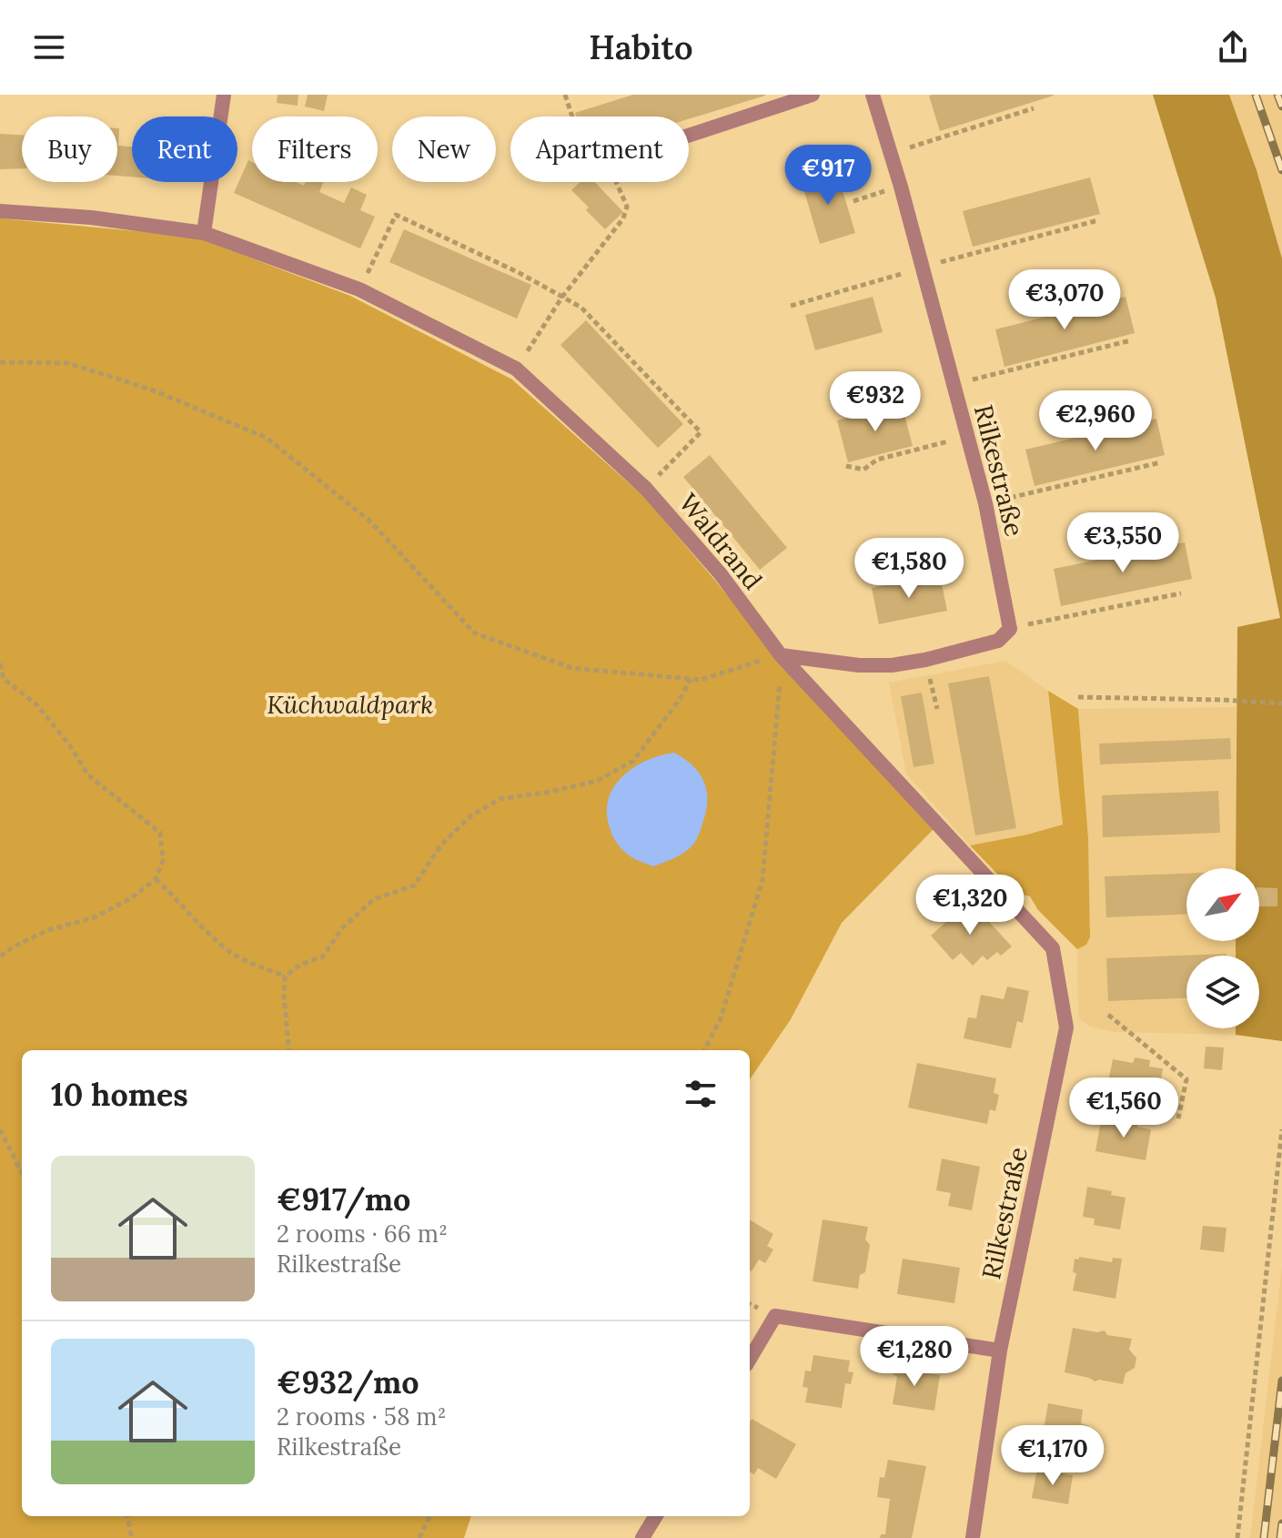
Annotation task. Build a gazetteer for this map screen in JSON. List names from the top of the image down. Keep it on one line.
{"streets":{"street":["Rilkestraße","Waldrand"]},"crossings":[["Rilkestraße","Waldrand"]],"parks":["Küchwaldpark"],"north":"top right","page":{"header":"Habito","chip":["Buy","Rent","Filters","New","Apartment"],"price":["€917","€3,070","€932","€2,960","€3,550","€1,580","€1,320","€1,560","€1,280","€1,170"],"heading":"10 homes","list":[{"name":"€917/mo","note":"2 rooms · 66 m² · Rilkestraße"},{"name":"€932/mo","note":"2 rooms · 58 m² · Rilkestraße"}]}}
